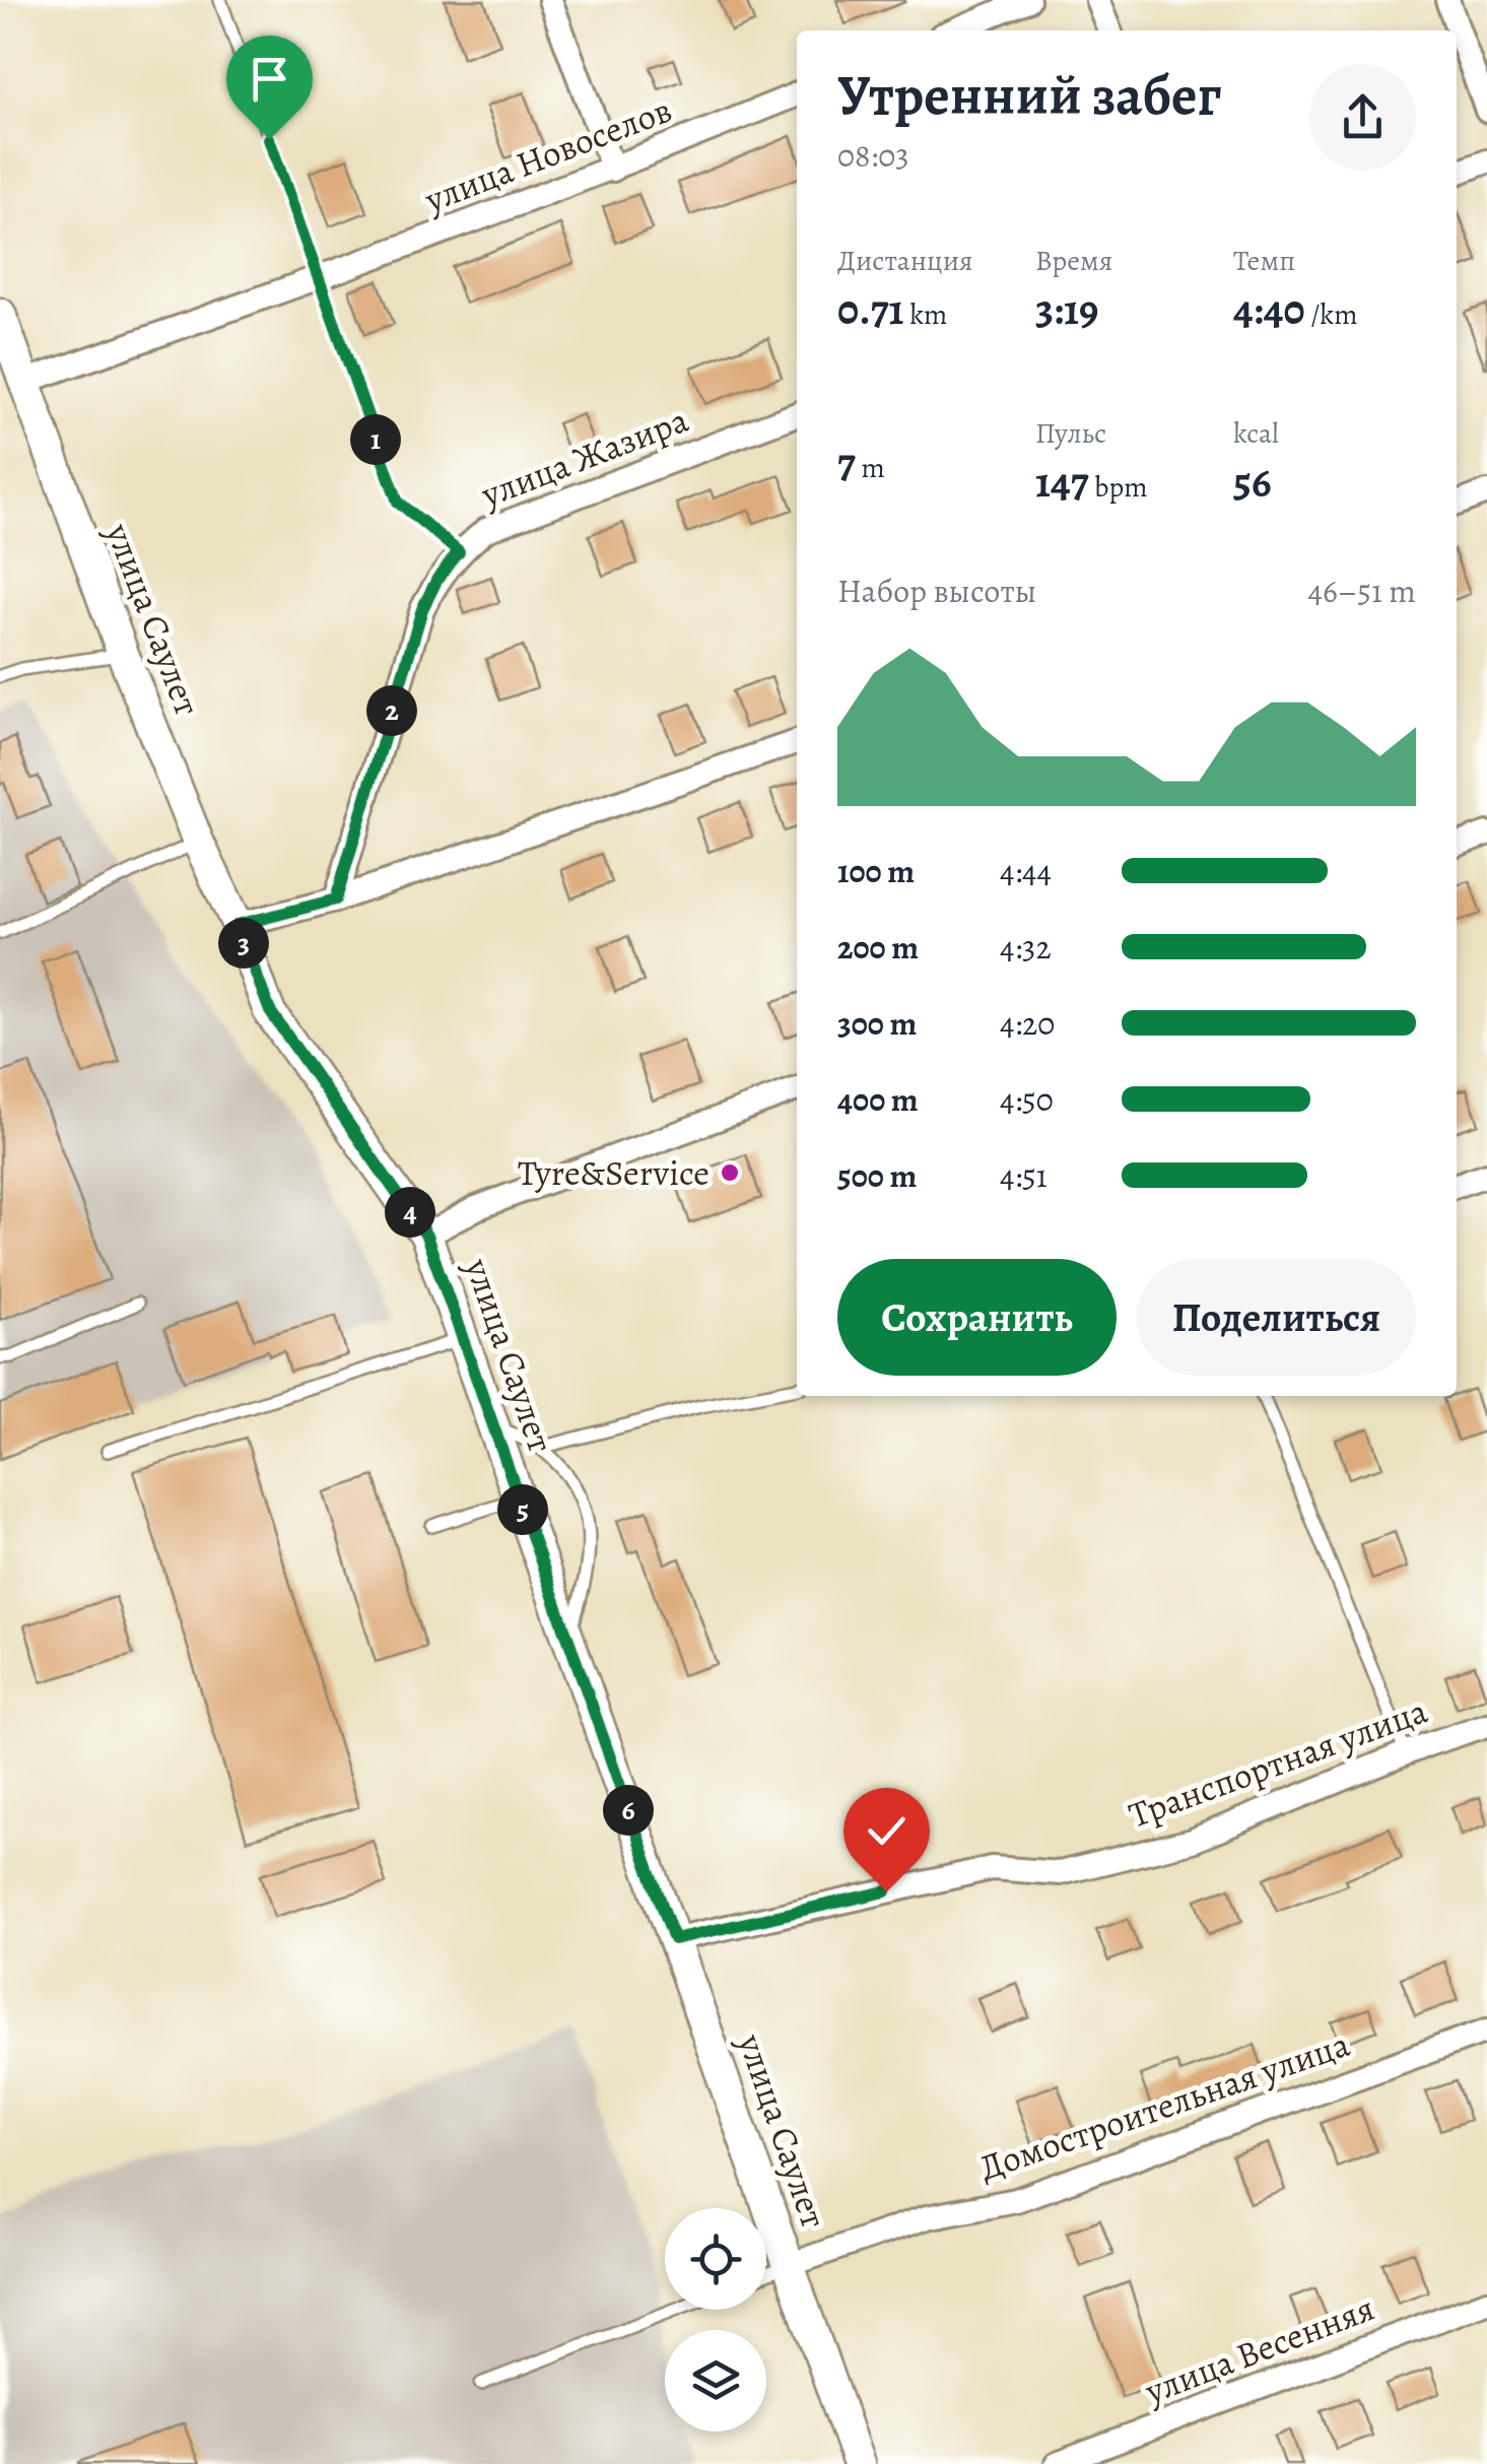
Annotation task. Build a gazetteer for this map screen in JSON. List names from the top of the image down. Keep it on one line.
{"streets":{"street":["улица Новоселов","улица Жазира","улица Саулет","Транспортная улица","Домостроительная улица","улица Весенняя"]},"crossings":[["улица Новоселов","улица Саулет"],["улица Саулет","Транспортная улица"],["улица Саулет","Домостроительная улица"]],"places":["Tyre&Service"],"page":{"heading":["Утренний забег","08:03"],"stats":[["Дистанция","0.71 km"],["Время","3:19"],["Темп","4:40 /km"],["7 m"],["Пульс","147 bpm"],["kcal","56"]],"pins":["1","2","3","4","5","6"],"chart":["Набор высоты","46–51 m"],"list":[{"name":"100 m","note":"4:44"},{"name":"200 m","note":"4:32"},{"name":"300 m","note":"4:20"},{"name":"400 m","note":"4:50"},{"name":"500 m","note":"4:51"}],"buttons":["Сохранить","Поделиться"]}}
